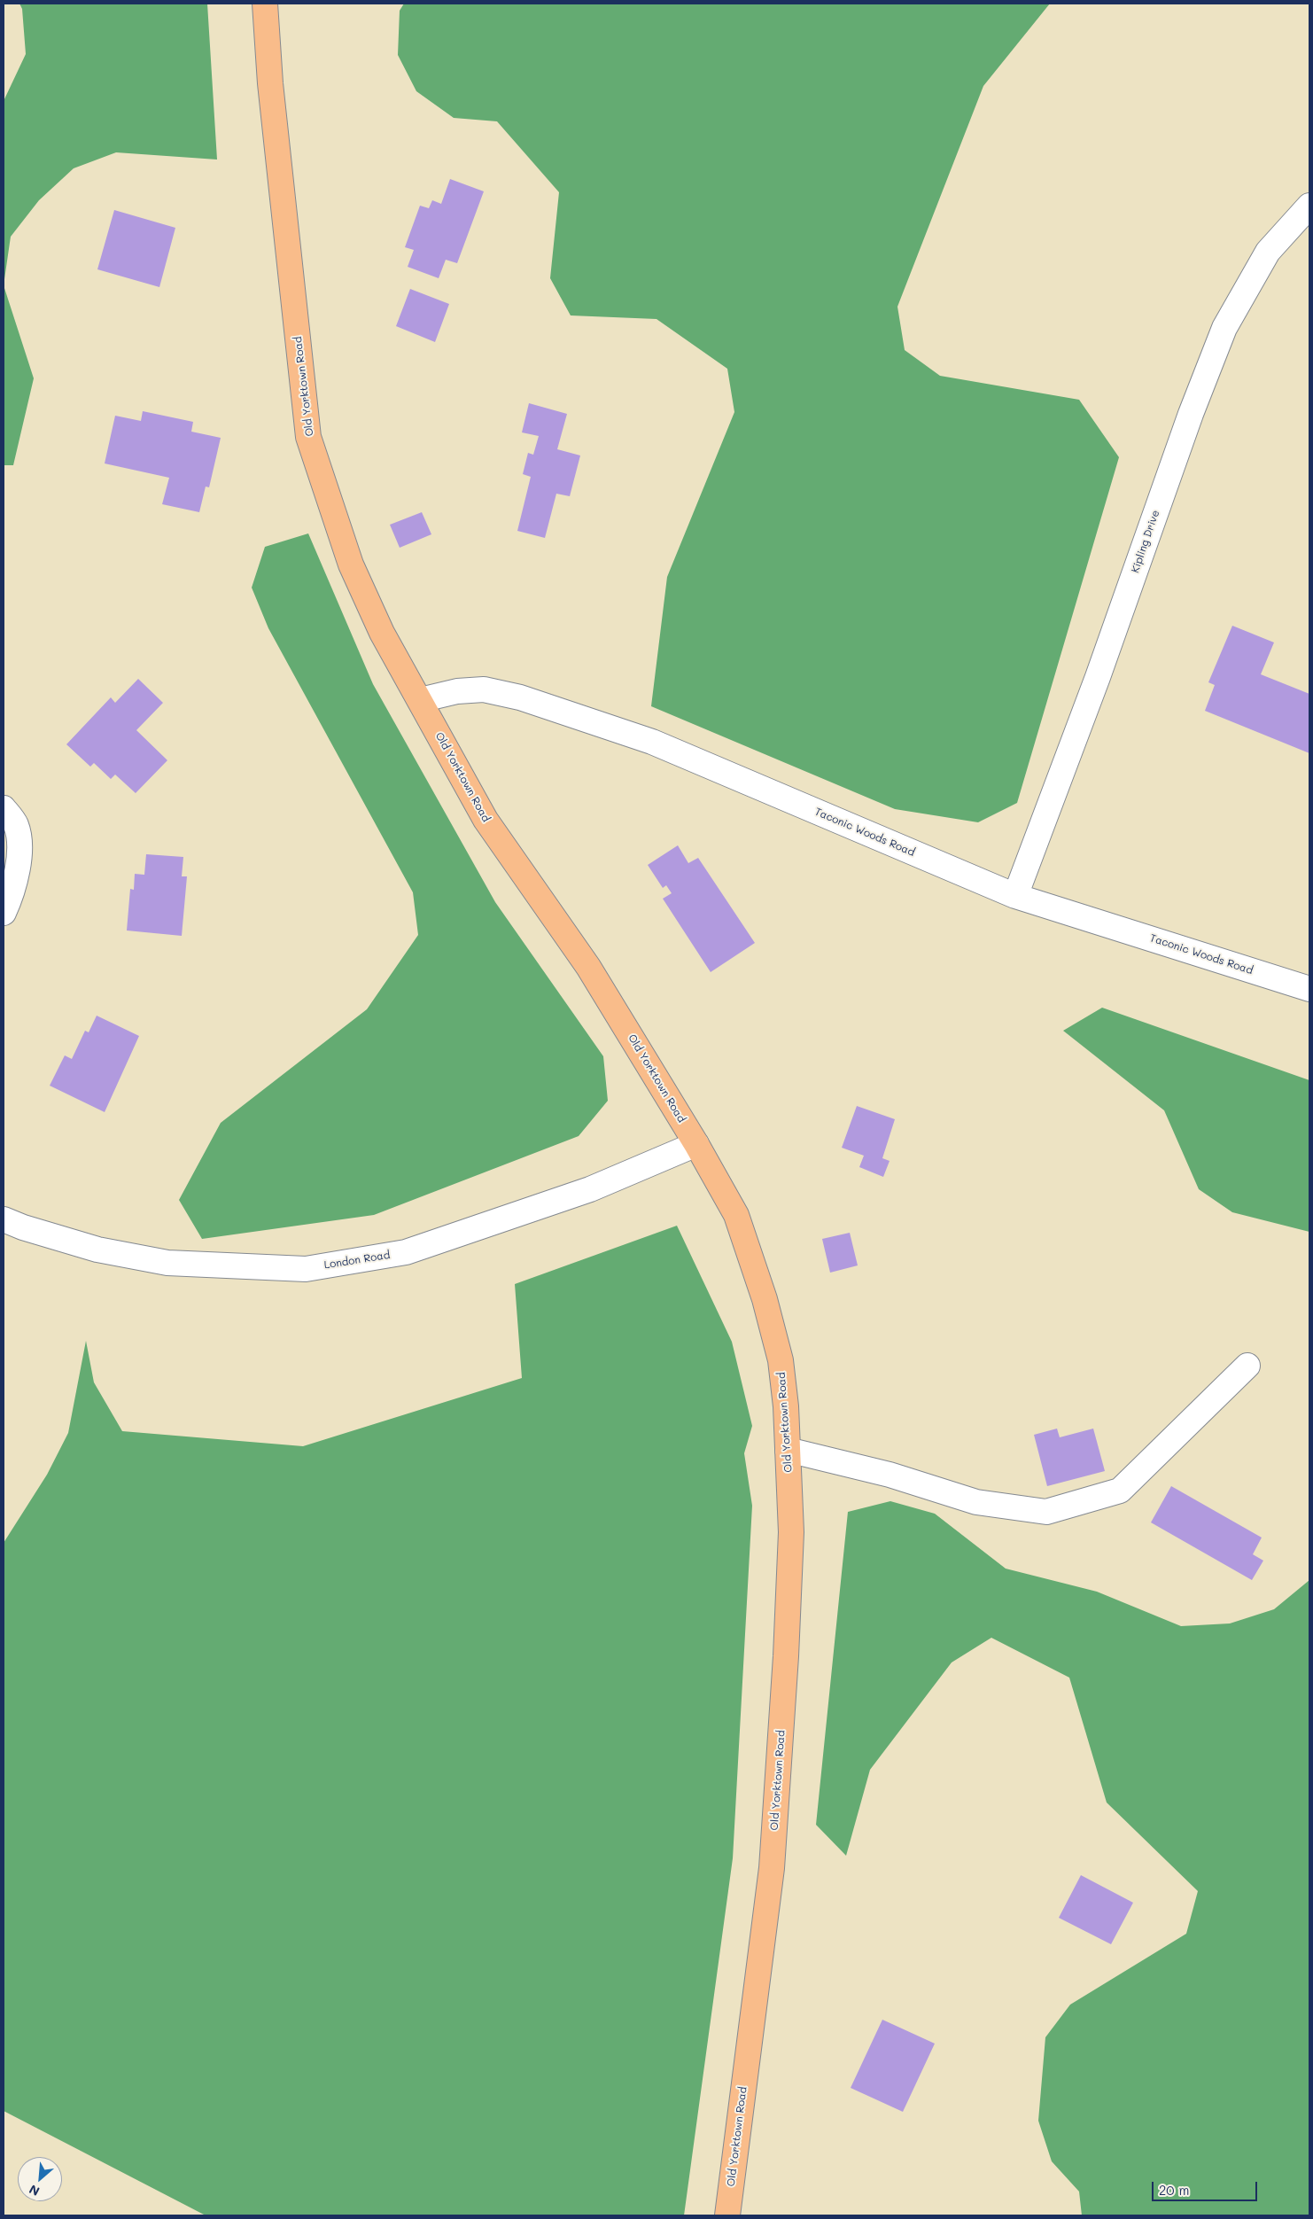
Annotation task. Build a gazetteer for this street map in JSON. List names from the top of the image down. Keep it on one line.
{"streets":{"main road":["Old Yorktown Road"],"street":["Kipling Drive","Taconic Woods Road","London Road"]},"crossings":[["Old Yorktown Road","Taconic Woods Road"],["Old Yorktown Road","London Road"],["Kipling Drive","Taconic Woods Road"]],"scale_bar":"20 m","north":"bottom left"}
